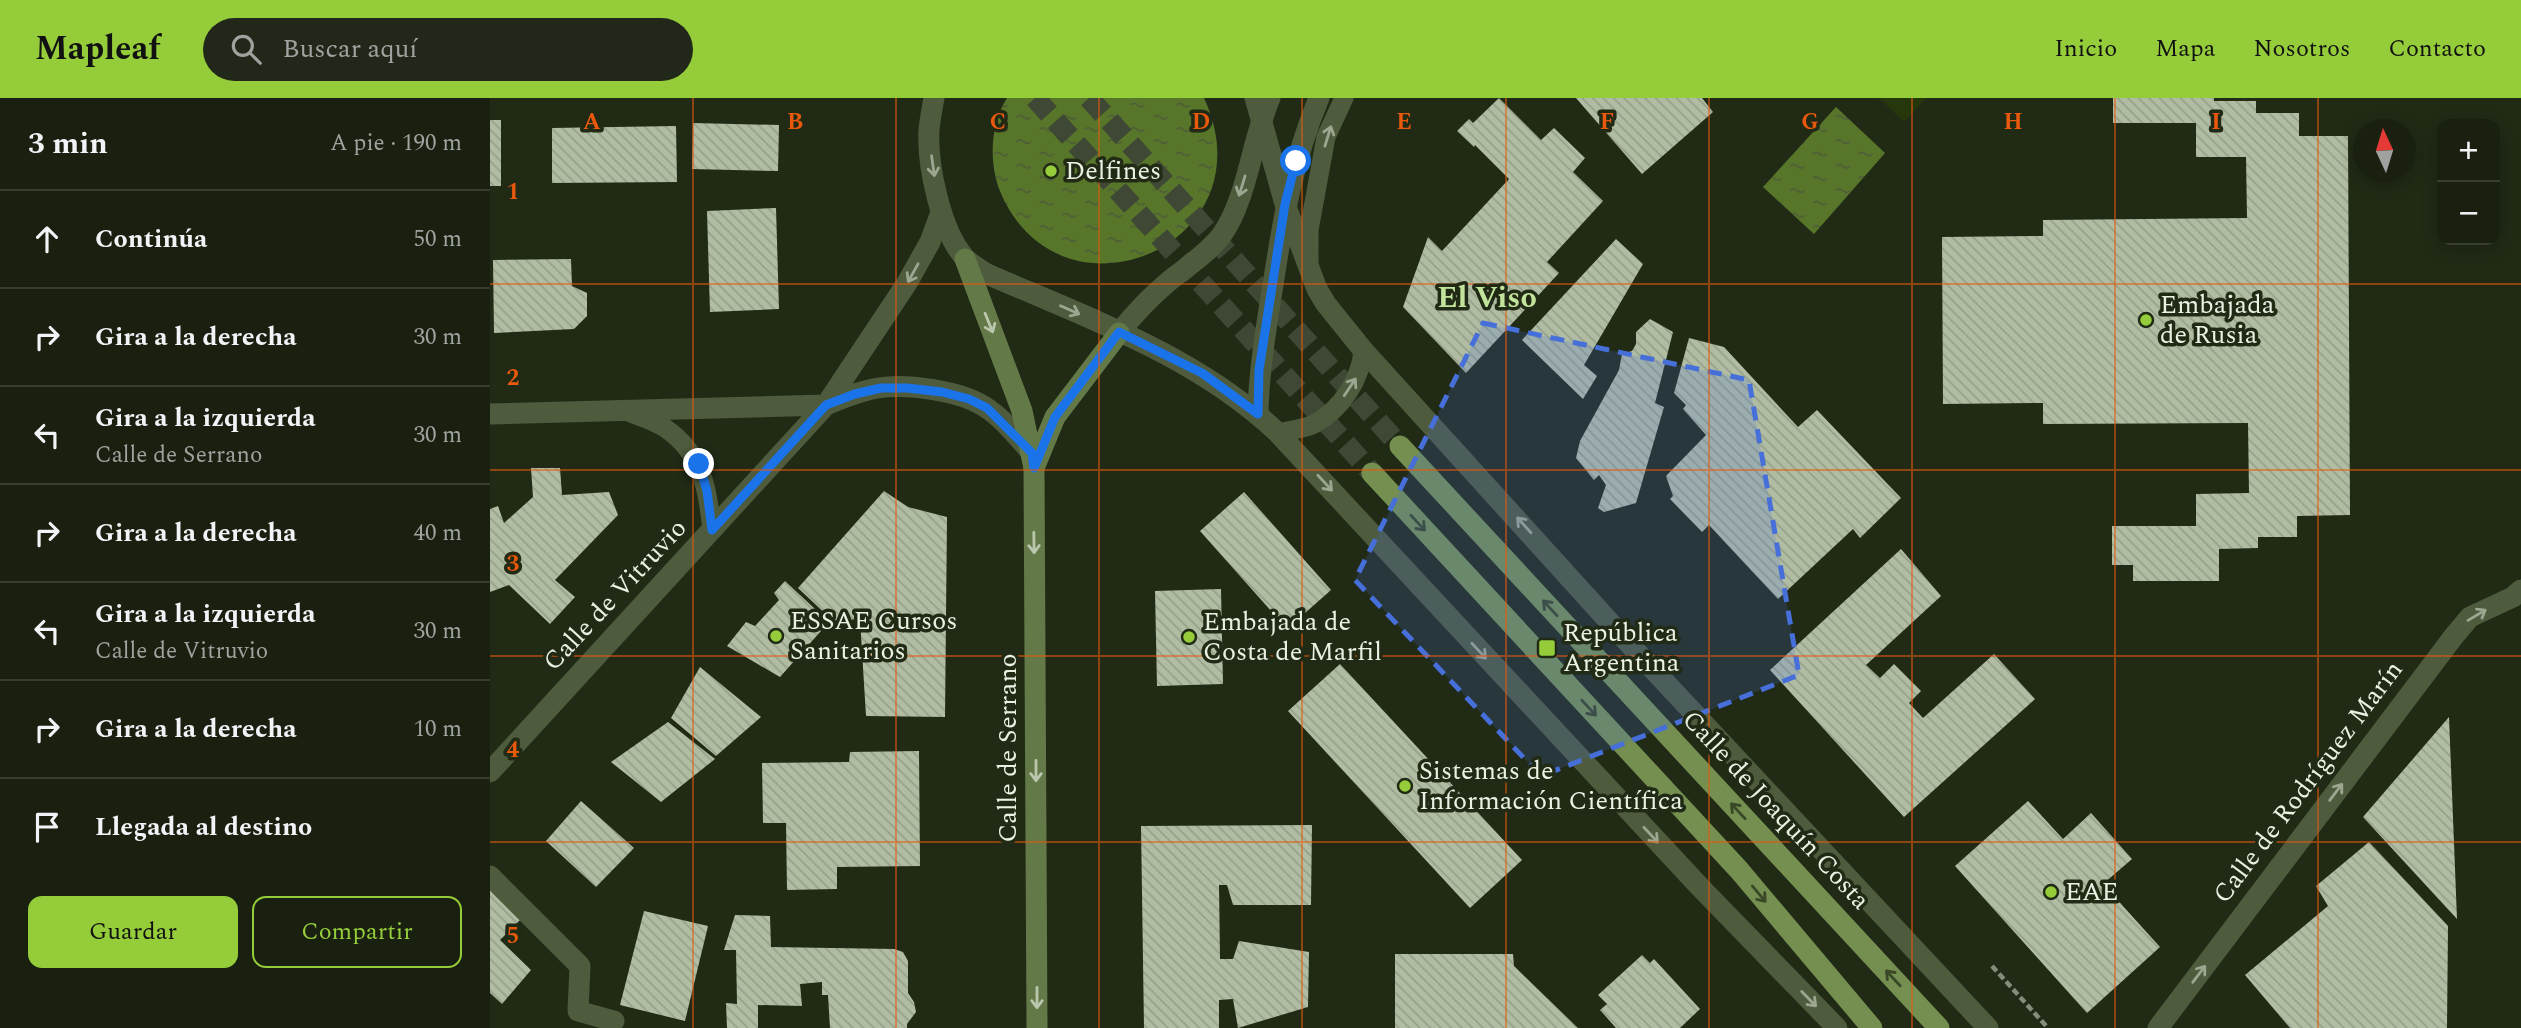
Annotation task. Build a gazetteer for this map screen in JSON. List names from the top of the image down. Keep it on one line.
{"streets":{"main road":["Calle de Serrano","Calle de Joaquín Costa"],"street":["Calle de Vitruvio","Calle de Rodríguez Marín"]},"one_way":["Calle de Serrano","Calle de Rodríguez Marín"],"districts":["El Viso"],"places":{"other":["Delfines","Embajada de Rusia","ESSAE Cursos Sanitarios","Embajada de Costa de Marfil","Sistemas de Información Científica","EAE"],"transit":["República Argentina"]},"north":"top","page":{"header":"Mapleaf","search":"Buscar aquí","nav":["Inicio","Mapa","Nosotros","Contacto"],"heading":["3 min","A pie · 190 m"],"map_buttons":["+","−"],"list":[["Continúa","50 m"],["Gira a la derecha","30 m"],["Gira a la izquierda","Calle de Serrano","30 m"],["Gira a la derecha","40 m"],["Gira a la izquierda","Calle de Vitruvio","30 m"],["Gira a la derecha","10 m"],"Llegada al destino"],"buttons":["Guardar","Compartir"]},"grid":{"columns":["A","B","C","D","E","F","G","H","I"],"rows":["1","2","3","4","5"]}}
